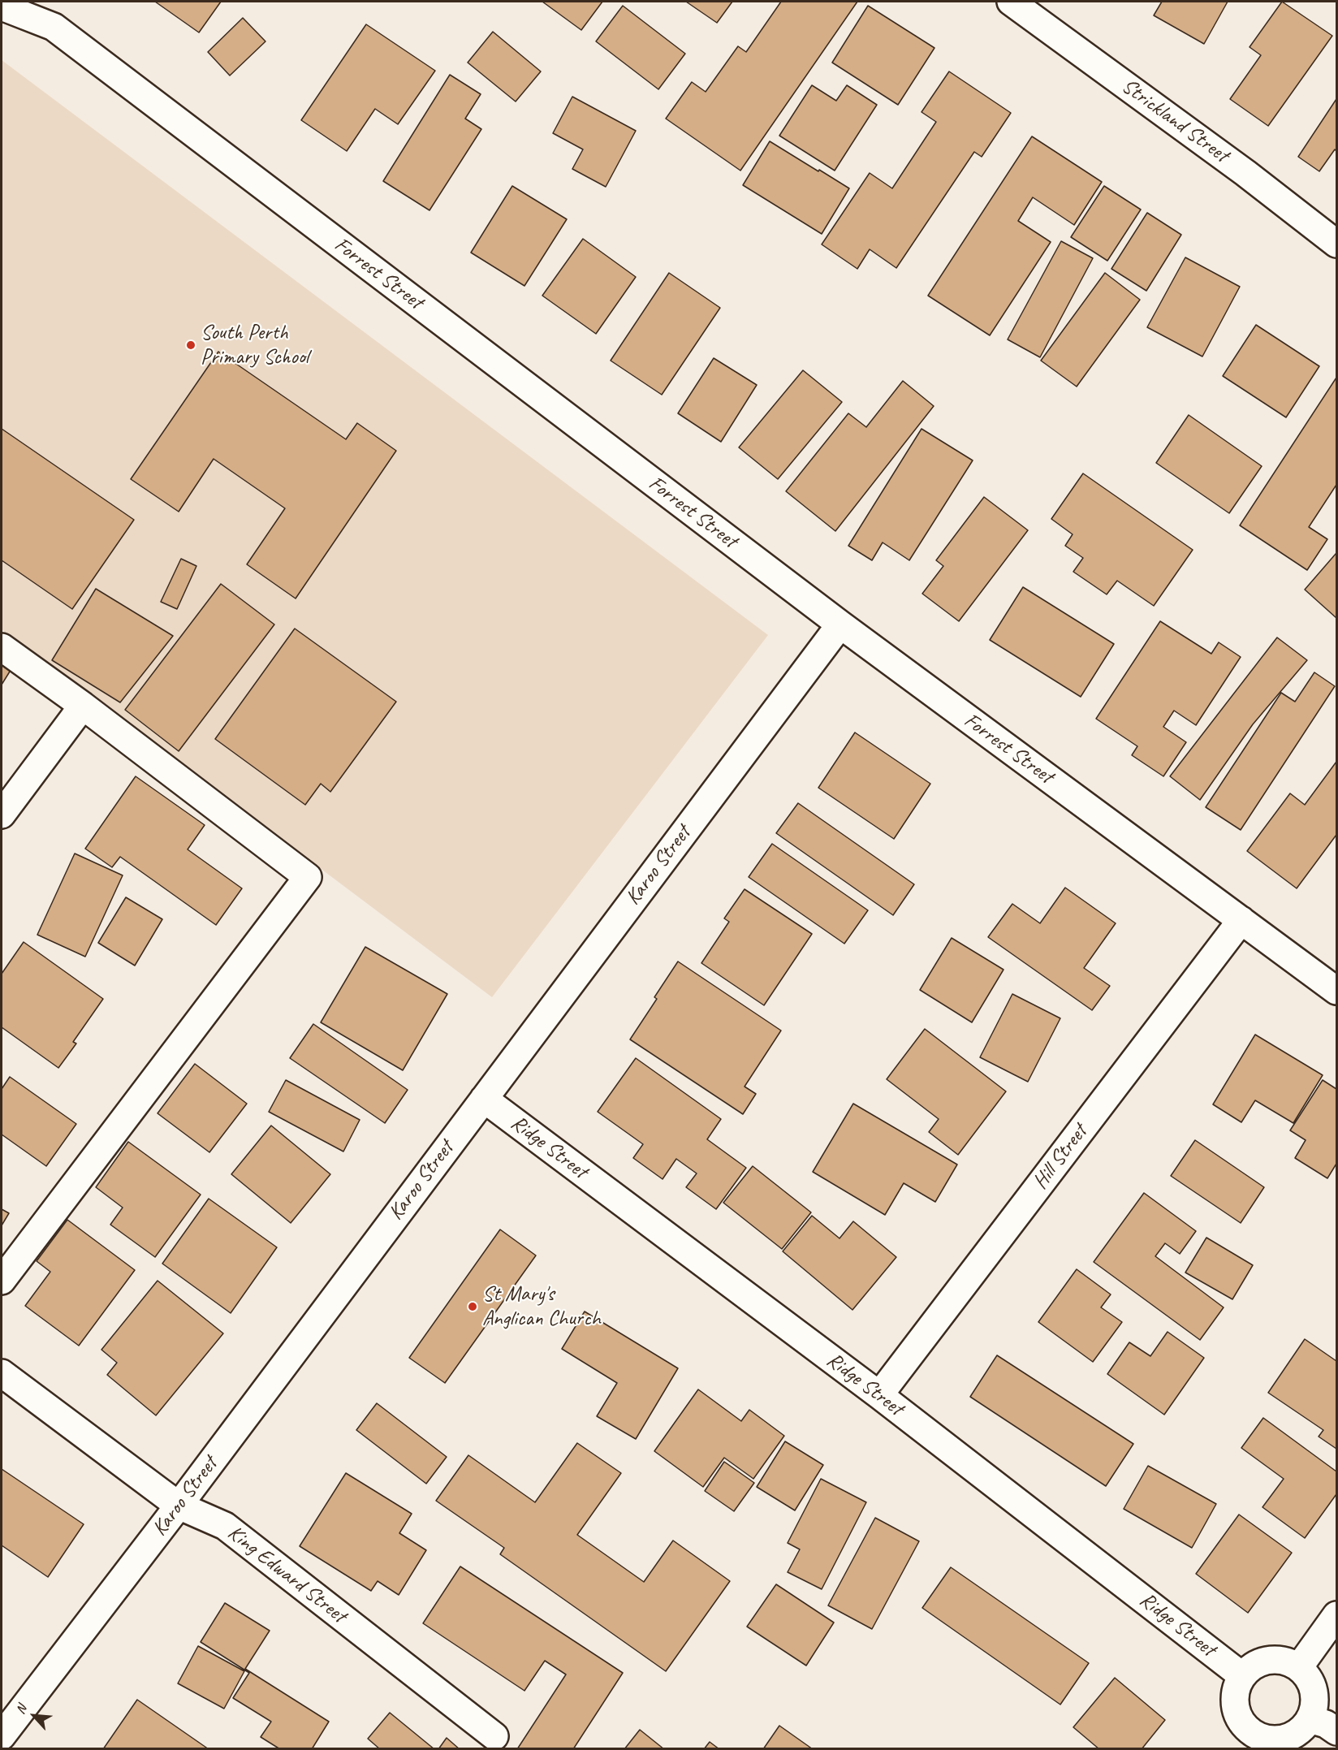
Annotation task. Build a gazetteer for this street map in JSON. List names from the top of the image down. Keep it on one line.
{"streets":{"street":["Strickland Street","Forrest Street","Karoo Street","Ridge Street","Hill Street","King Edward Street"]},"crossings":[["Forrest Street","Karoo Street"],["Forrest Street","Hill Street"],["Karoo Street","Ridge Street"],["Karoo Street","King Edward Street"],["Ridge Street","Hill Street"]],"places":["South Perth Primary School","St Mary's Anglican Church"],"north":"top left"}
